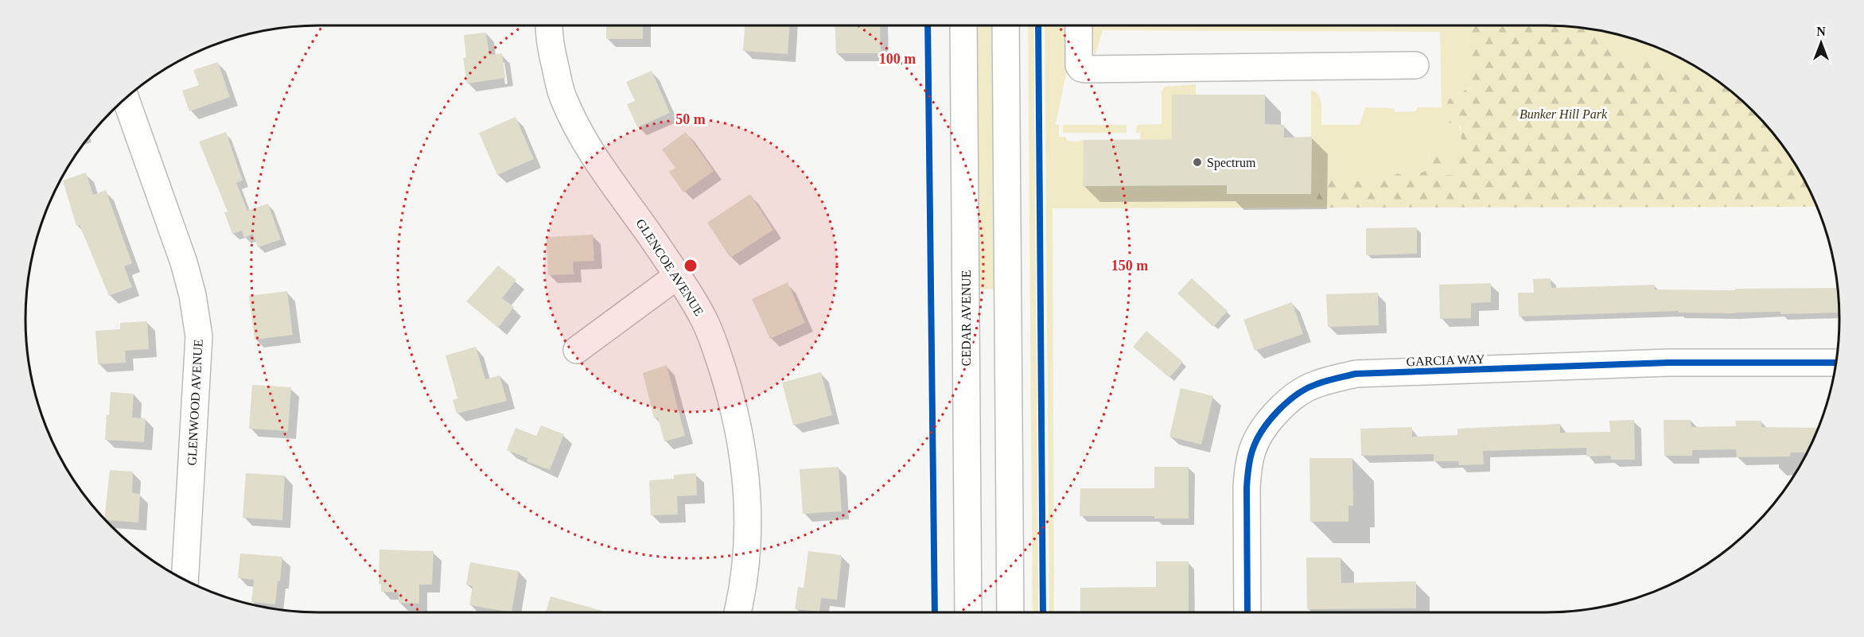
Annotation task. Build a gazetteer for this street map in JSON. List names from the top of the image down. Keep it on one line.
{"streets":{"street":["GLENCOE AVENUE","CEDAR AVENUE","GARCIA WAY","GLENWOOD AVENUE"]},"parks":["Bunker Hill Park"],"places":["Spectrum"],"north":"top","rings":["100 m","50 m","150 m"]}
